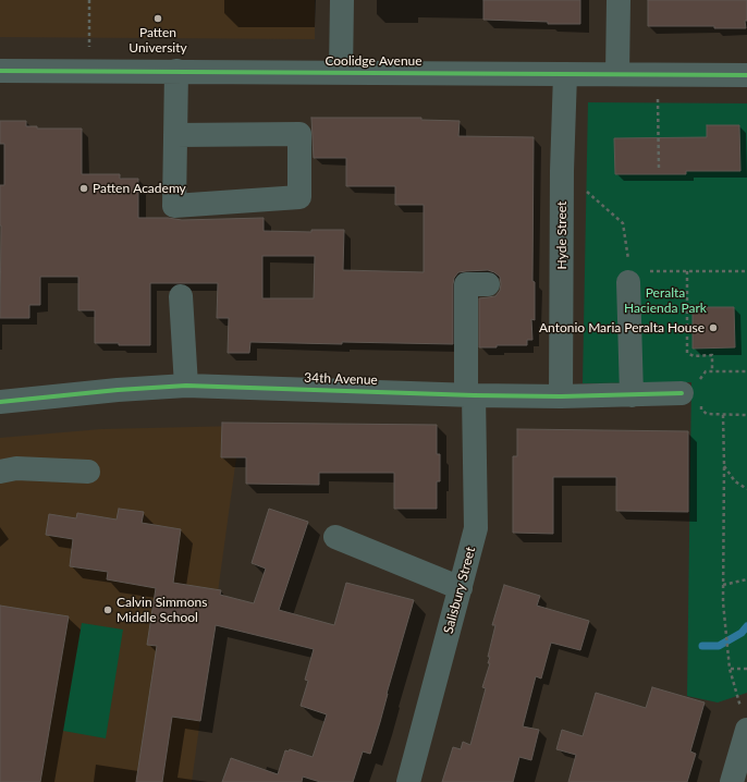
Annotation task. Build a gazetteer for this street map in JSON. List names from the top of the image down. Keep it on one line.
{"streets":{"street":["Coolidge Avenue","Hyde Street","34th Avenue","Salisbury Street"]},"crossings":[["Coolidge Avenue","Hyde Street"],["Hyde Street","34th Avenue"],["34th Avenue","Salisbury Street"]],"parks":["Peralta Hacienda Park"],"places":["Patten University","Patten Academy","Antonio Maria Peralta House","Calvin Simmons Middle School"]}
